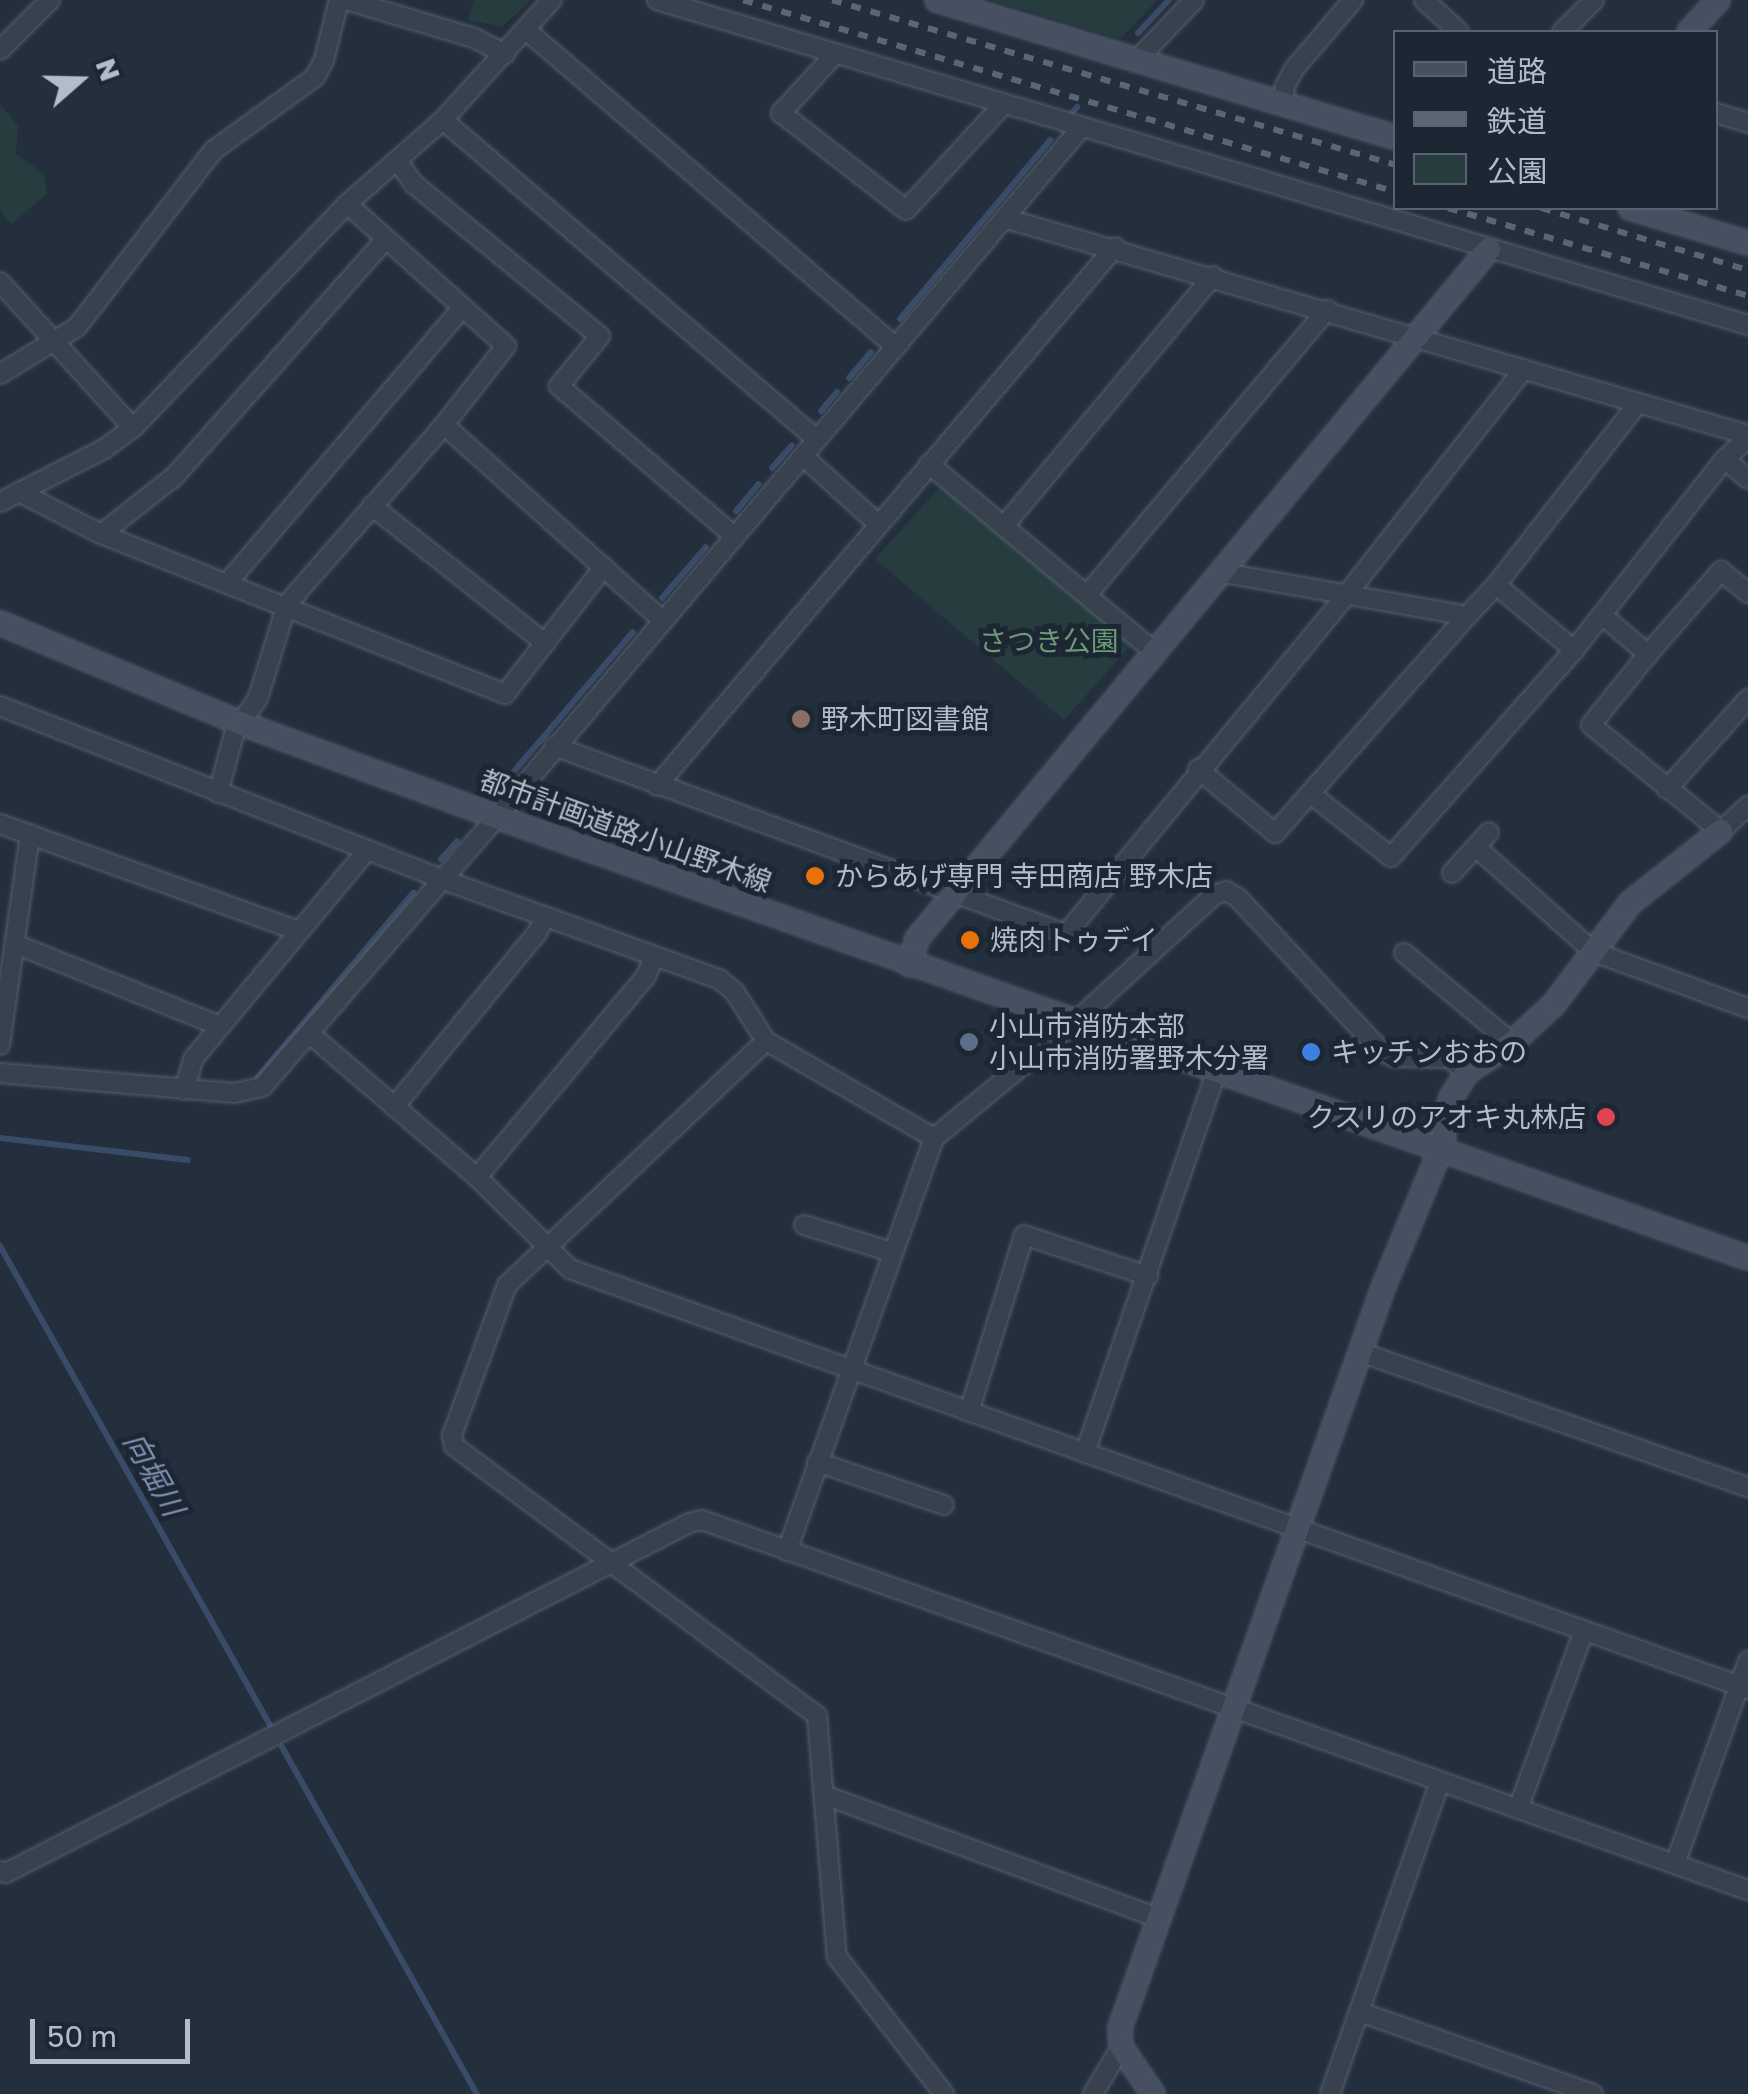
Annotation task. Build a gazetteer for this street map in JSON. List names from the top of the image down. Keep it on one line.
{"streets":{"street":["都市計画道路小山野木線"]},"water":["向堀川"],"parks":["さつき公園"],"places":["野木町図書館","からあげ専門 寺田商店 野木店","焼肉トゥデイ","小山市消防本部 小山市消防署野木分署","キッチンおおの","クスリのアオキ丸林店"],"legend":["道路","鉄道","公園"],"scale_bar":"50 m","north":"right"}
